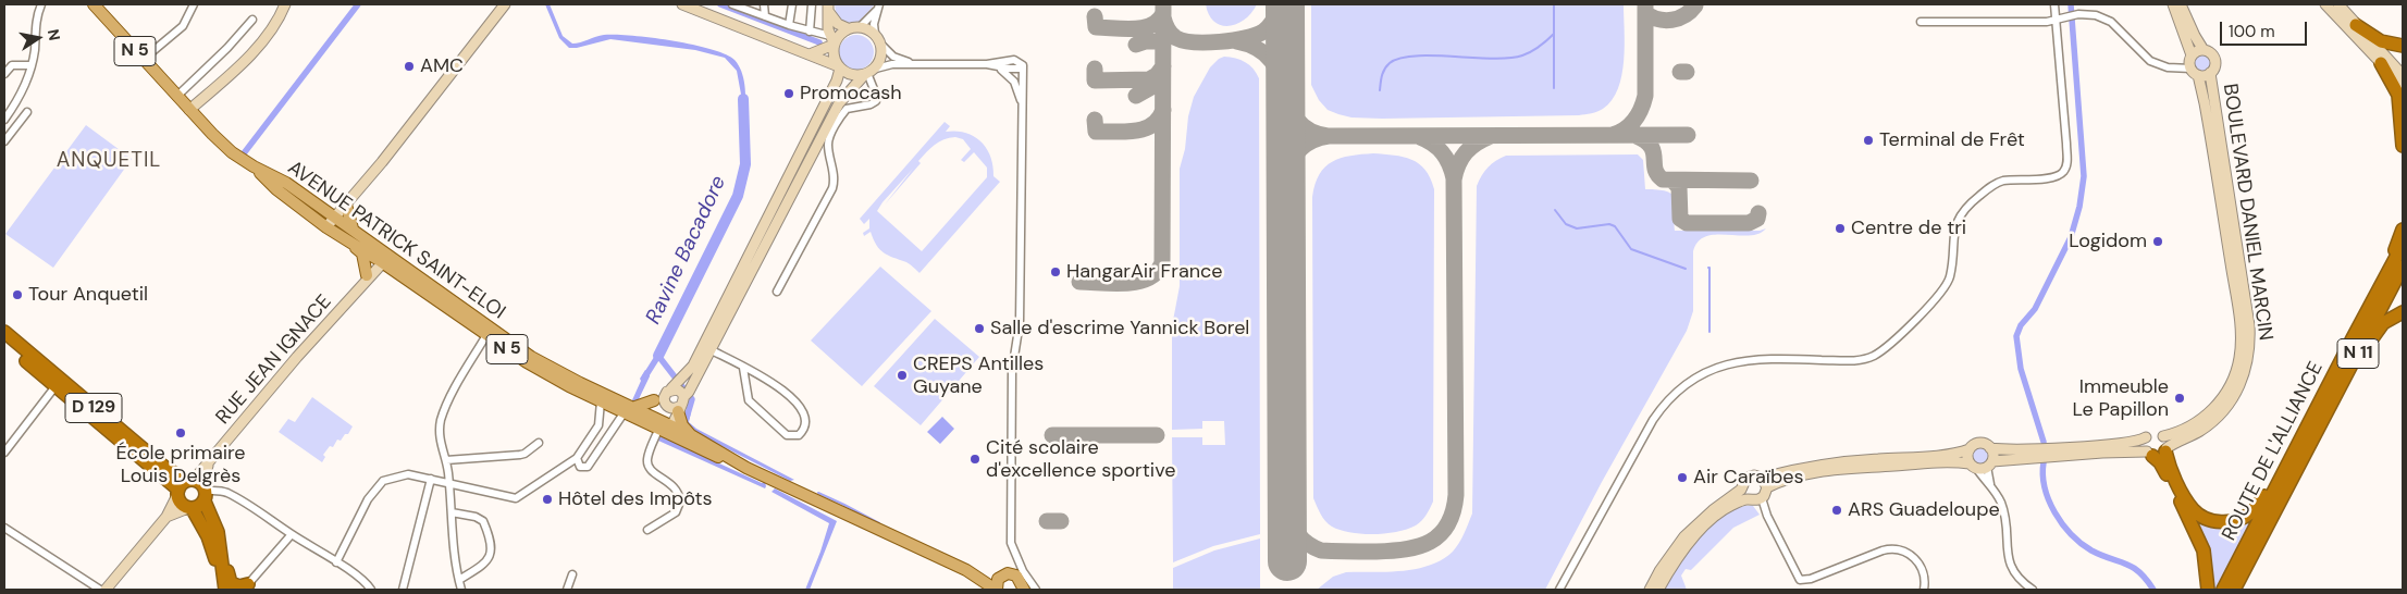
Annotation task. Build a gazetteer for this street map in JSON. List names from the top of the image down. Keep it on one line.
{"streets":{"highway":["N 11","D 129","ROUTE DE L'ALLIANCE"],"main road":["N 5","BOULEVARD DANIEL MARCIN","AVENUE PATRICK SAINT-ELOI","RUE JEAN IGNACE"]},"crossings":[["AVENUE PATRICK SAINT-ELOI","RUE JEAN IGNACE"],["RUE JEAN IGNACE","D 129"]],"districts":["ANQUETIL"],"water":["Ravine Bacadore"],"places":["AMC","Promocash","Terminal de Frêt","Centre de tri","Logidom","HangarAir France","Tour Anquetil","Salle d'escrime Yannick Borel","CREPS Antilles Guyane","Immeuble Le Papillon","École primaire Louis Delgrès","Cité scolaire d'excellence sportive","Air Caraïbes","Hôtel des Impôts","ARS Guadeloupe"],"scale_bar":"100 m","north":"right"}
